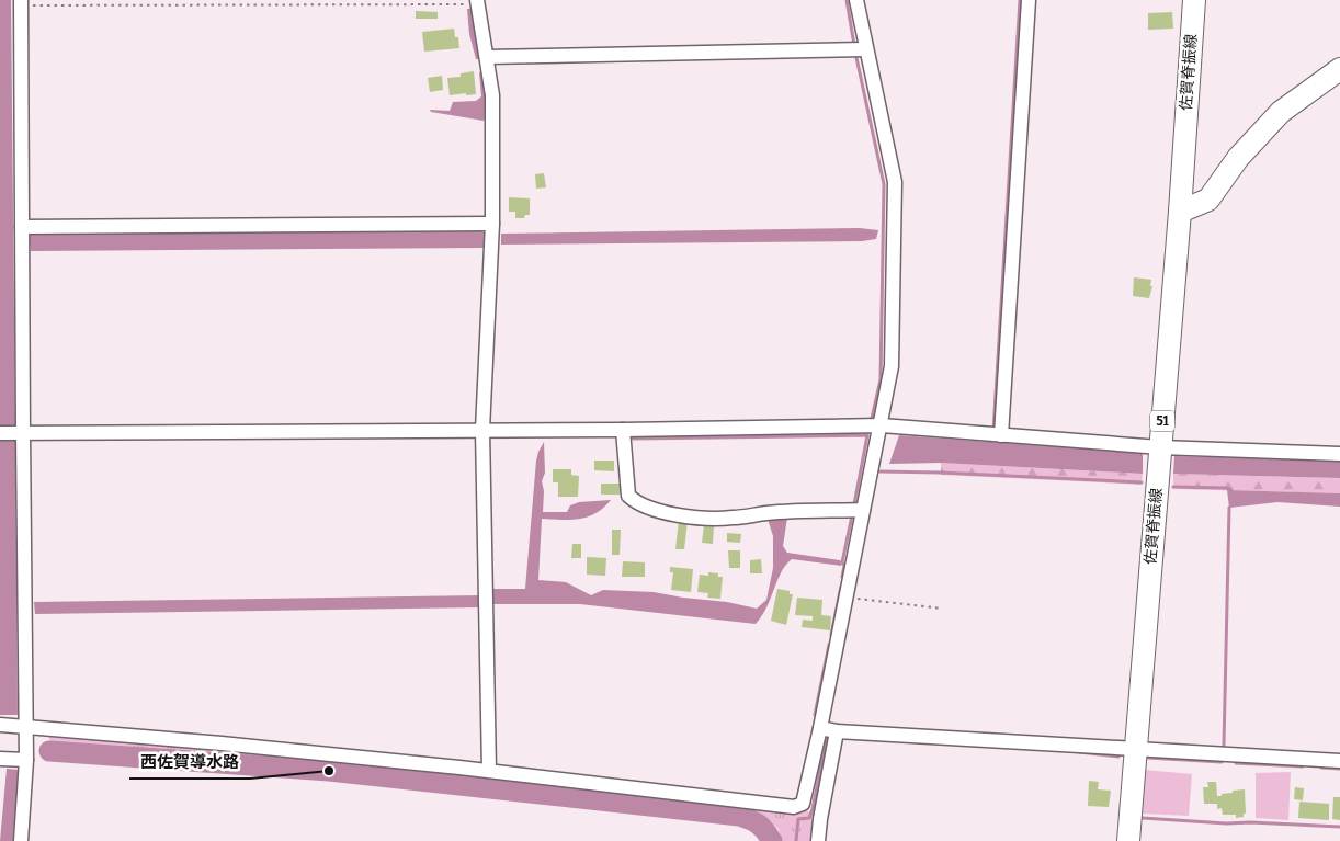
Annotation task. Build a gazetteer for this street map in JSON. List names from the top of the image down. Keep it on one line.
{"streets":{"main road":["佐賀脊振線","51"]},"places":["西佐賀導水路"]}
